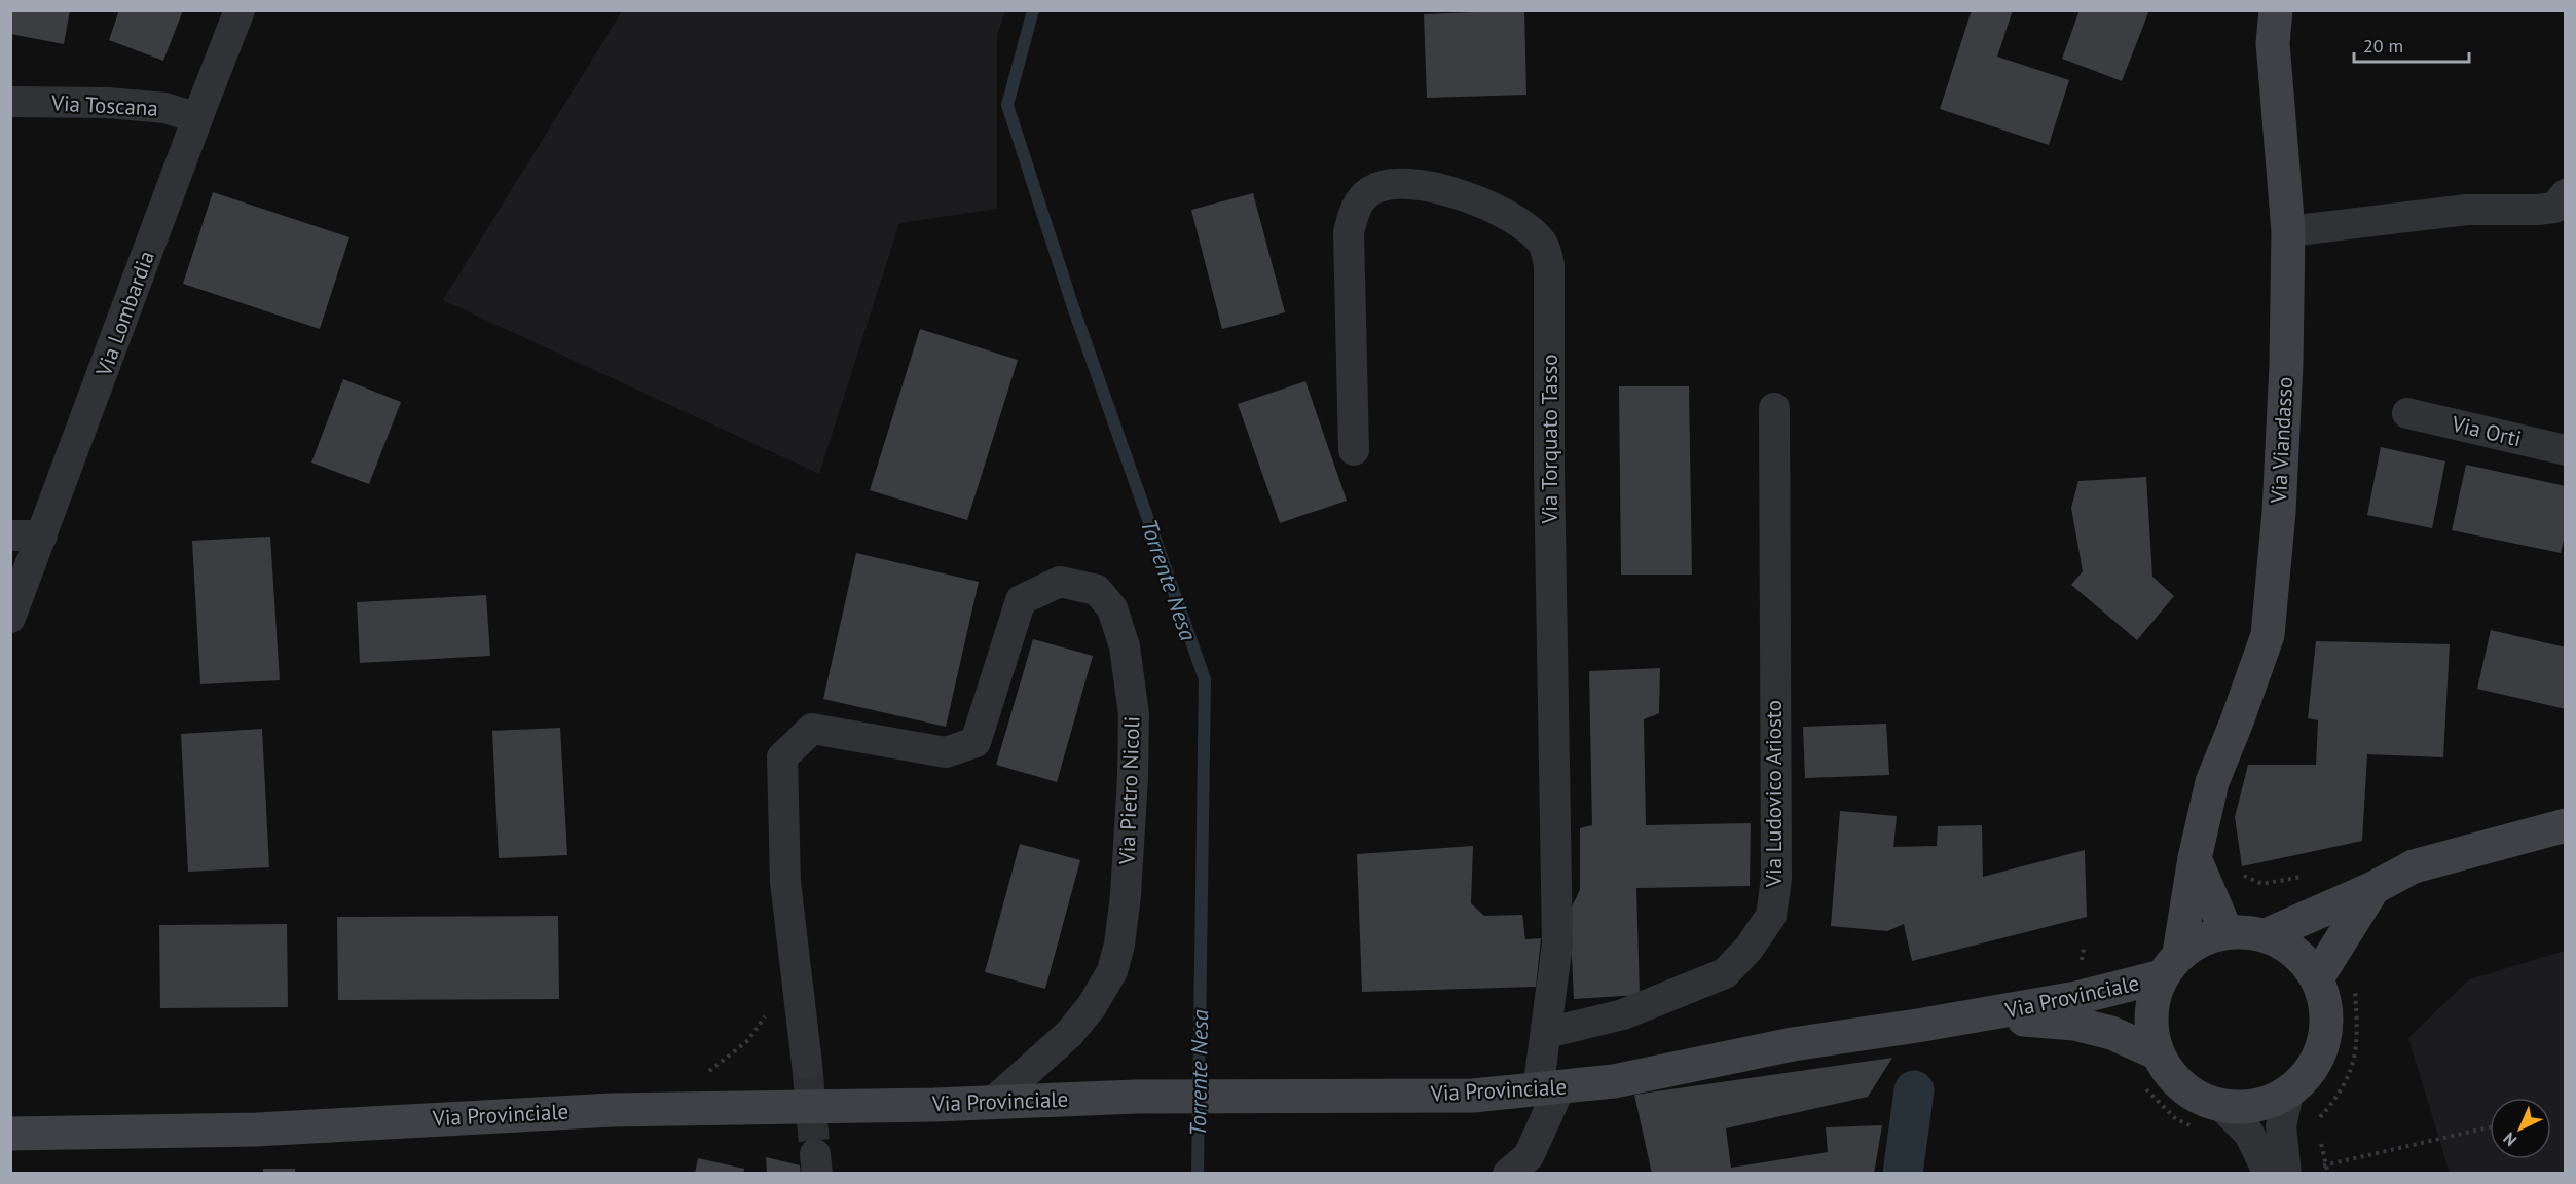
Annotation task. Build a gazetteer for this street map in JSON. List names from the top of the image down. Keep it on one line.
{"streets":{"street":["Via Toscana","Via Lombardia","Via Orti","Via Torquato Tasso","Via Viandasso","Via Pietro Nicoli","Via Ludovico Ariosto","Via Provinciale"]},"crossings":[["Via Toscana","Via Lombardia"],["Via Torquato Tasso","Via Ludovico Ariosto"],["Via Torquato Tasso","Via Provinciale"],["Via Viandasso","Via Provinciale"],["Via Pietro Nicoli","Via Provinciale"]],"water":["Torrente Nesa"],"scale_bar":"20 m","north":"bottom left"}
